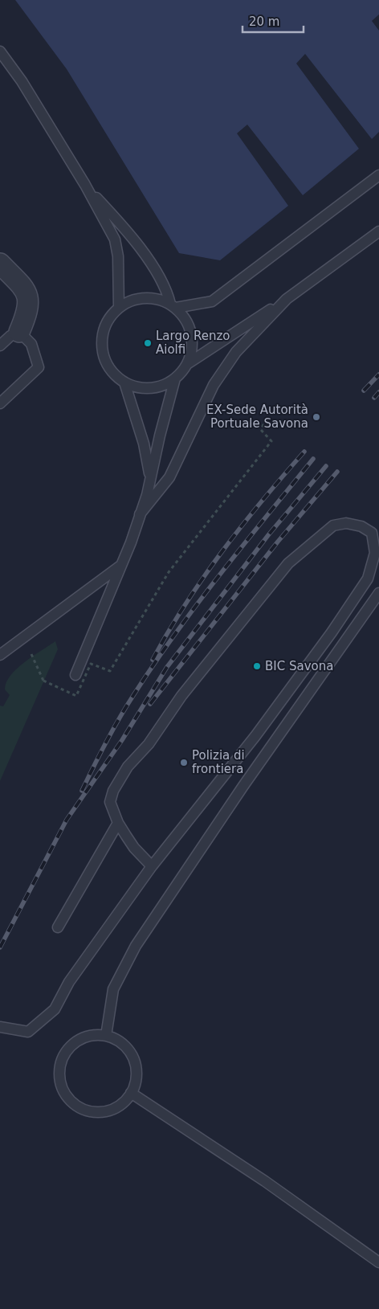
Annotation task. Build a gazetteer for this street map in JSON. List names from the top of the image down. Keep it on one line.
{"places":["Largo Renzo Aiolfi","EX-Sede Autorità Portuale Savona","BIC Savona","Polizia di frontiera"],"scale_bar":"20 m"}
